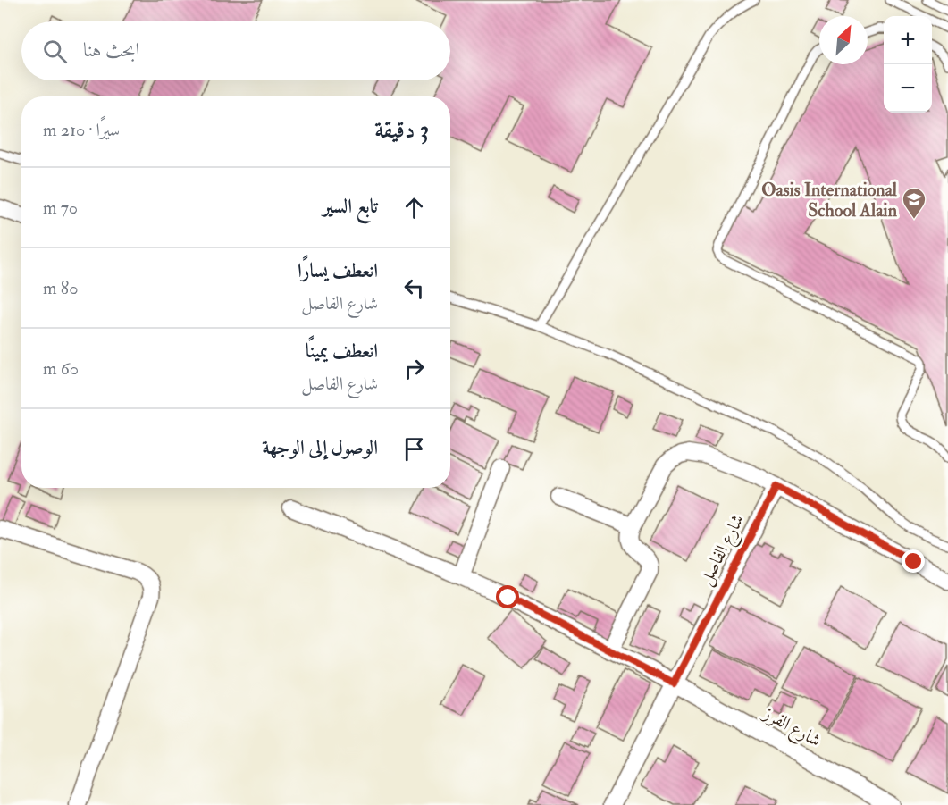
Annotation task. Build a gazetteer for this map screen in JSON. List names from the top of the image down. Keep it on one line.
{"streets":{"street":["شارع الفاصل","شارع الفرز"]},"crossings":[["شارع الفاصل","شارع الفرز"]],"places":{"school or university":["Oasis International School Alain"]},"north":"top right","page":{"map_buttons":["+","−"],"search":"ابحث هنا","heading":["3 دقيقة","سيرًا · 210 m"],"list":[["تابع السير","70 m"],["انعطف يسارًا","شارع الفاصل","80 m"],["انعطف يمينًا","شارع الفاصل","60 m"],"الوصول إلى الوجهة"]}}
